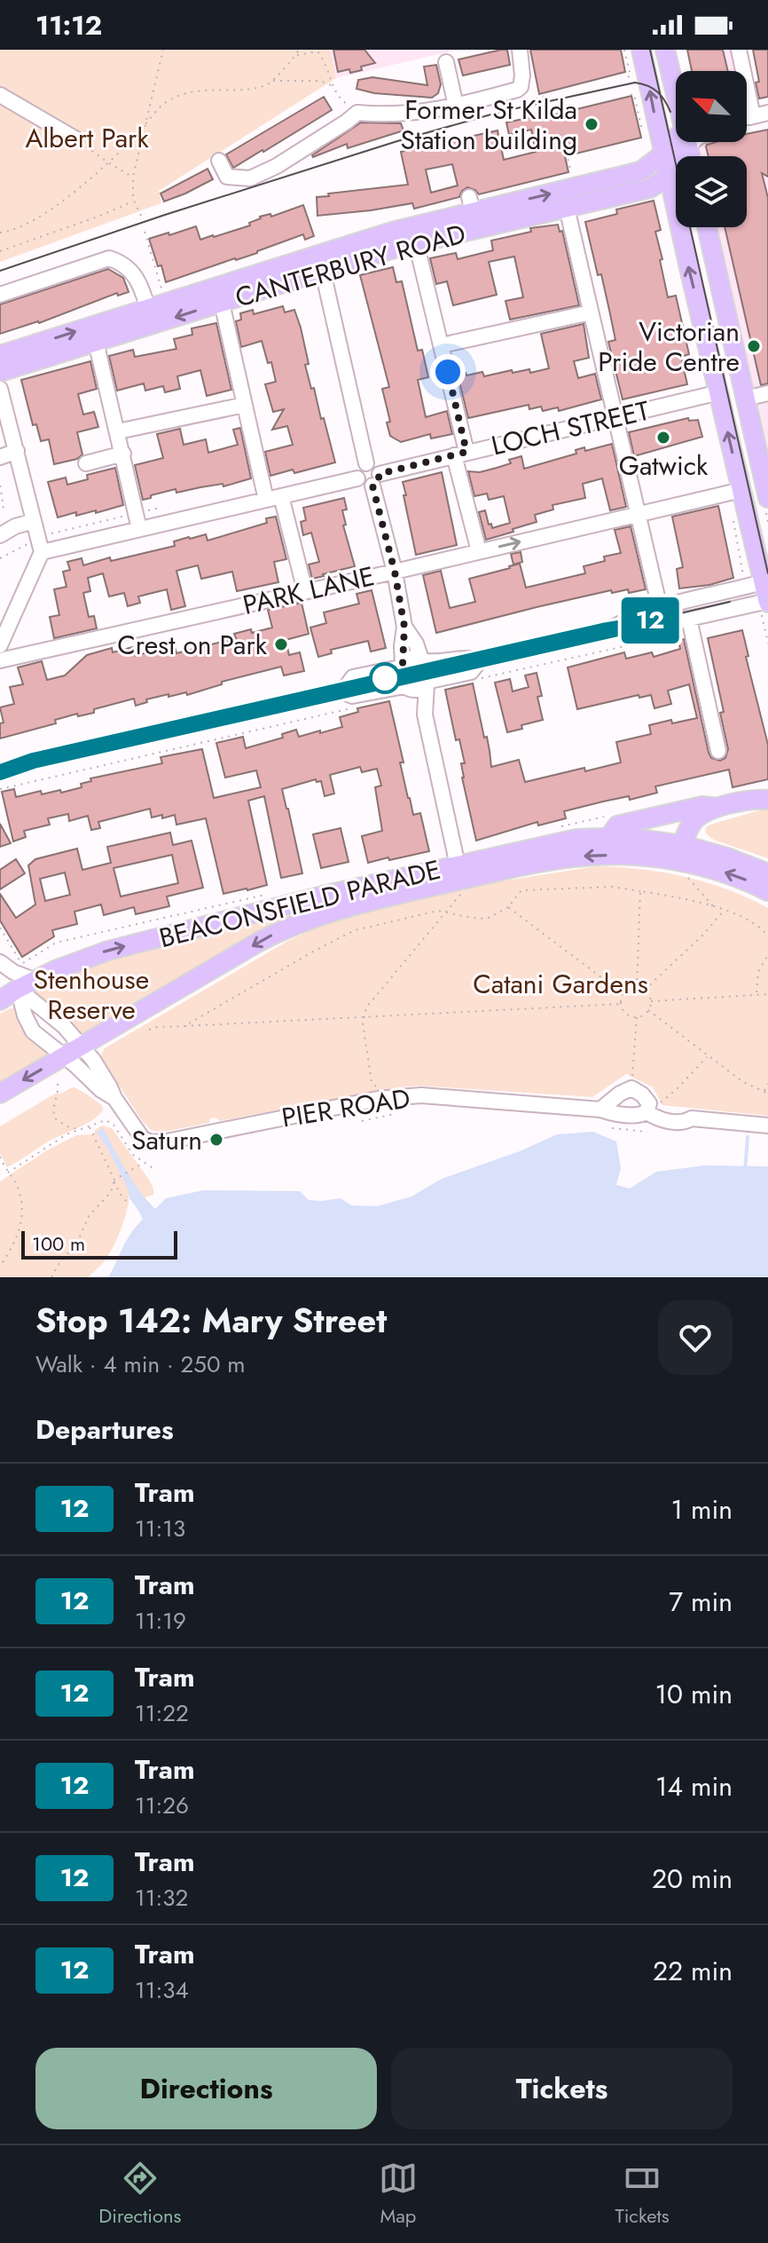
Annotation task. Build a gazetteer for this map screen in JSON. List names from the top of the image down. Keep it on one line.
{"streets":{"main road":["CANTERBURY ROAD","BEACONSFIELD PARADE"],"street":["LOCH STREET","PARK LANE","PIER ROAD"]},"crossings":[["BEACONSFIELD PARADE","PIER ROAD"]],"parks":["Albert Park","Stenhouse Reserve","Catani Gardens"],"places":["Former St Kilda Station building","Victorian Pride Centre","Gatwick","Crest on Park","Saturn"],"lines":["tram line 12"],"scale_bar":"100 m","north":"top left","page":{"status":"11:12","on_map":"12","scale":"100 m","heading":[["Stop 142: Mary Street","Walk · 4 min · 250 m"],"Departures"],"list":[{"mark":"12","name":"Tram","note":"11:13","value":"1 min"},{"mark":"12","name":"Tram","note":"11:19","value":"7 min"},{"mark":"12","name":"Tram","note":"11:22","value":"10 min"},{"mark":"12","name":"Tram","note":"11:26","value":"14 min"},{"mark":"12","name":"Tram","note":"11:32","value":"20 min"},{"mark":"12","name":"Tram","note":"11:34","value":"22 min"}],"buttons":["Directions","Tickets"],"tabs":["Directions","Map","Tickets"]}}
